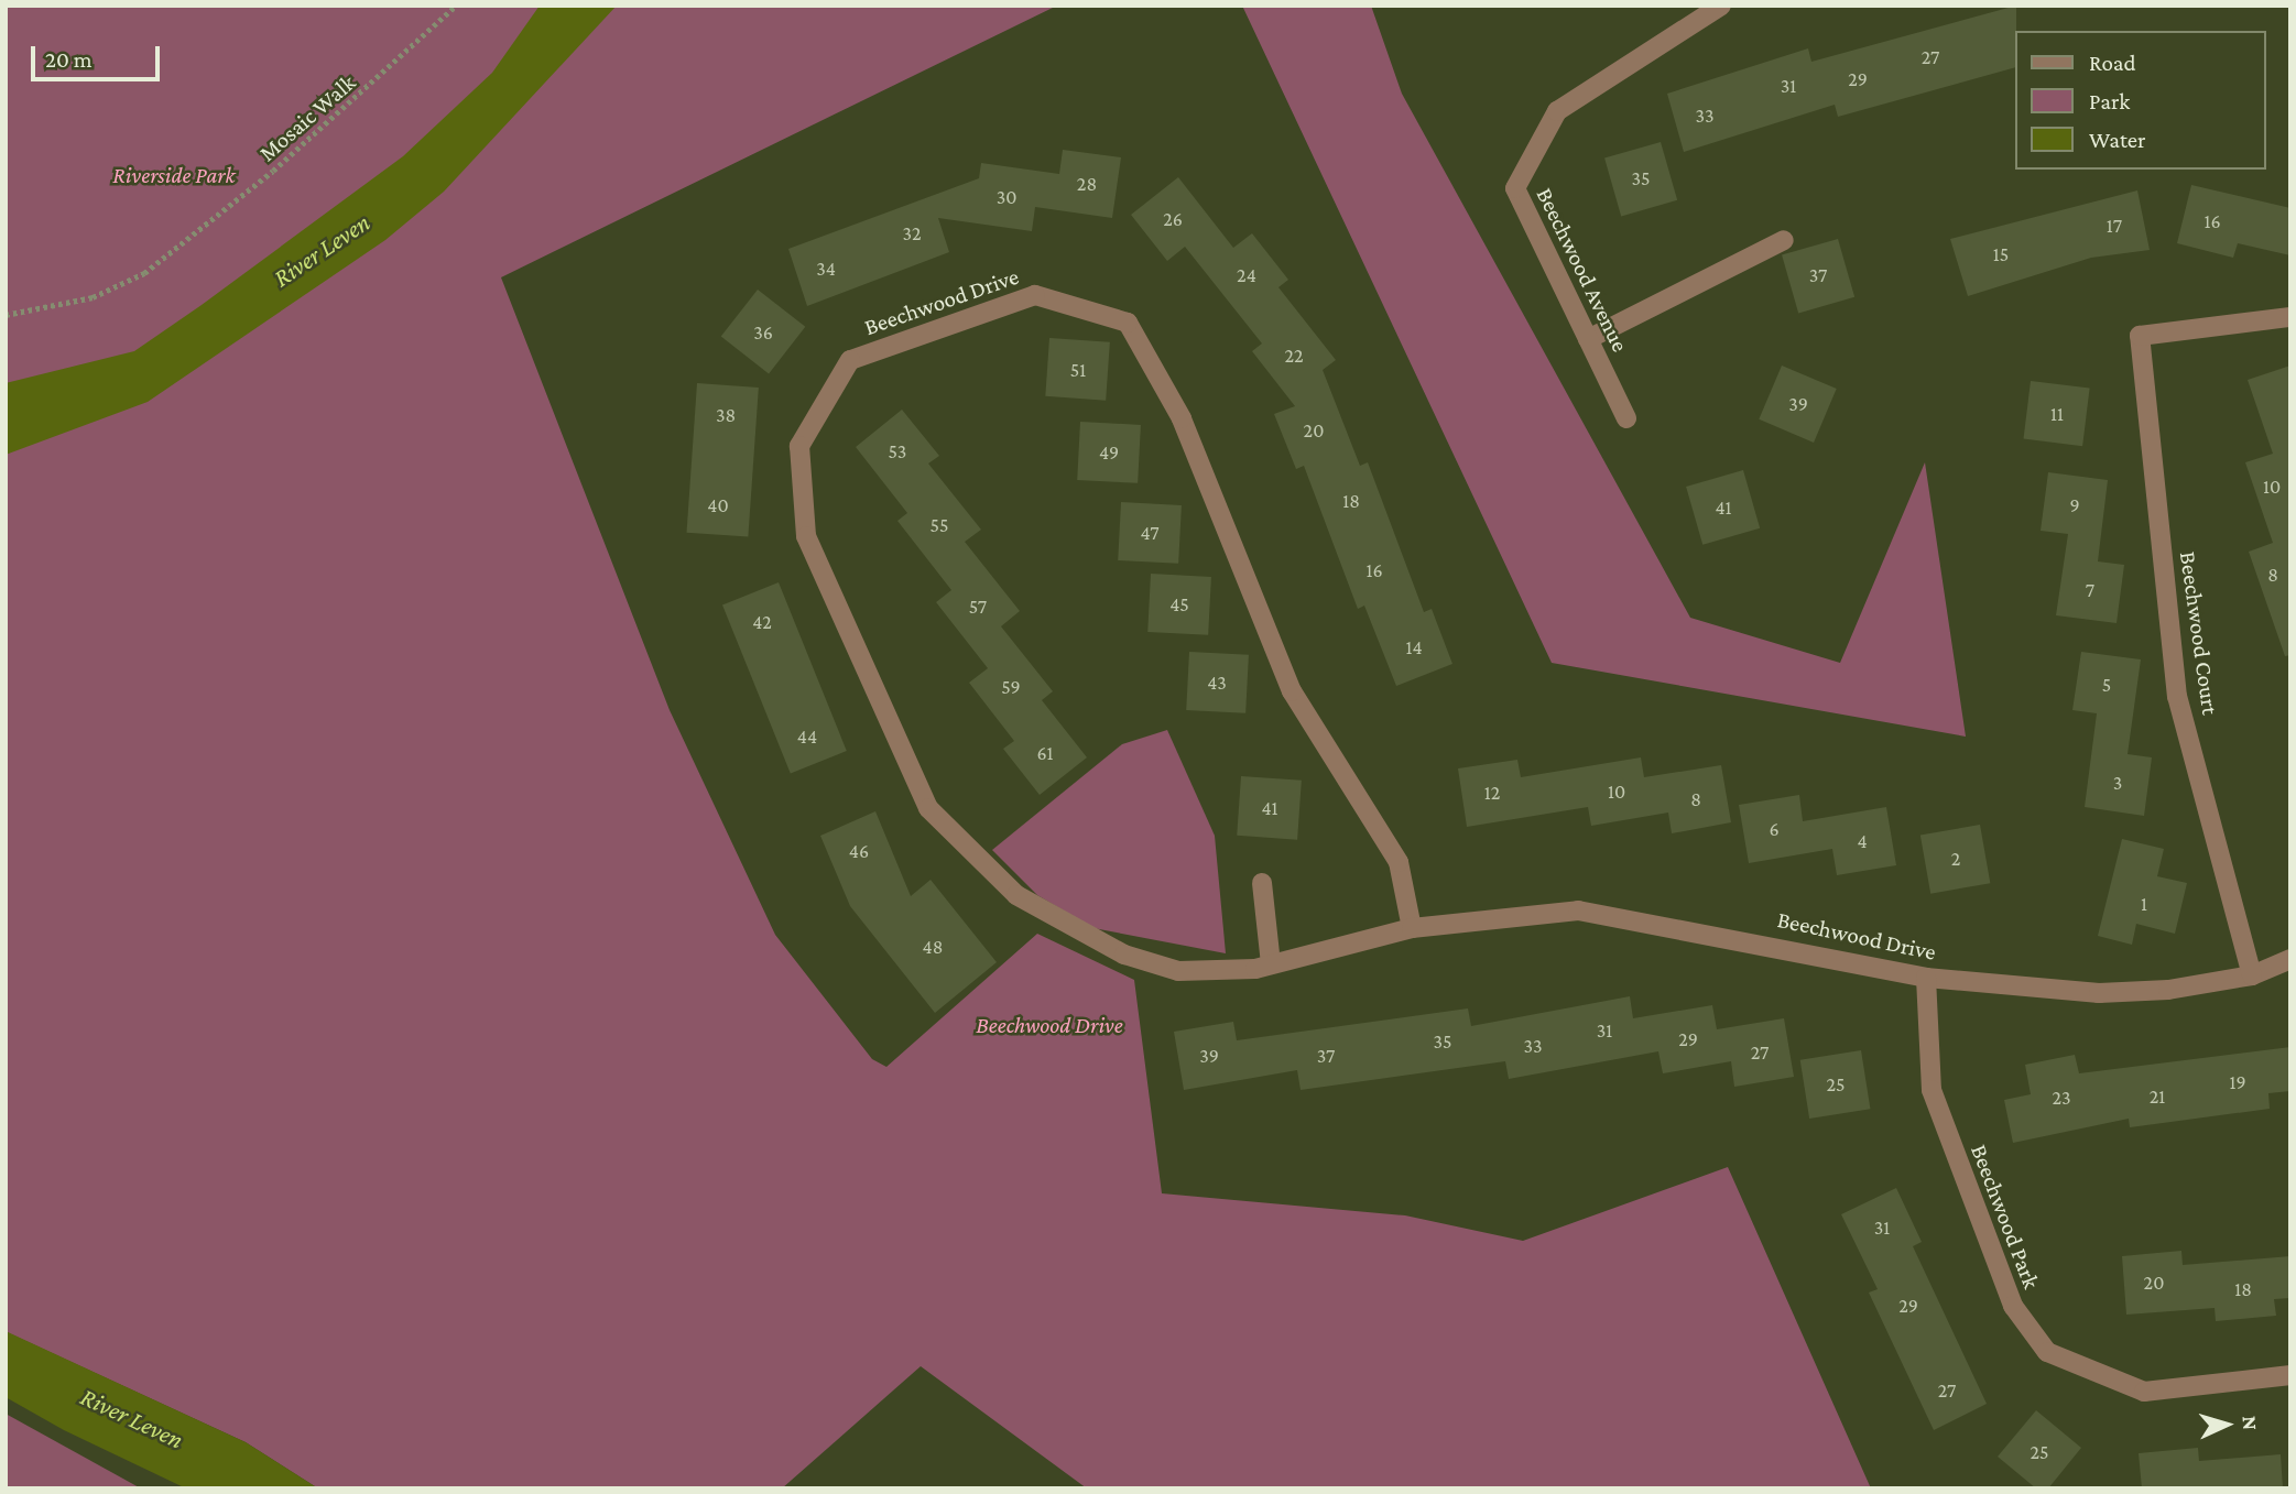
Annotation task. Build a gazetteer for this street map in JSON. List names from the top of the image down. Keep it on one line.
{"streets":{"street":["Beechwood Avenue","Beechwood Drive","Beechwood Court","Beechwood Park"],"path":["Mosaic Walk"]},"crossings":[["Beechwood Drive","Beechwood Court"],["Beechwood Drive","Beechwood Park"]],"water":["River Leven"],"parks":["Riverside Park","Beechwood Drive"],"house_numbers":["27","29","31","33","35","28","30","26","16","17","32","15","34","24","37","36","22","51","39","11","38","20","53","49","10","18","40","9","41","55","47","16","8","7","45","57","42","14","43","5","59","44","61","3","10","12","8","41","6","4","46","2","1","48","31","29","35","33","27","39","37","19","25","21","23","31","20","18","29","27","25"],"legend":["Road","Park","Water"],"scale_bar":"20 m","north":"right"}
